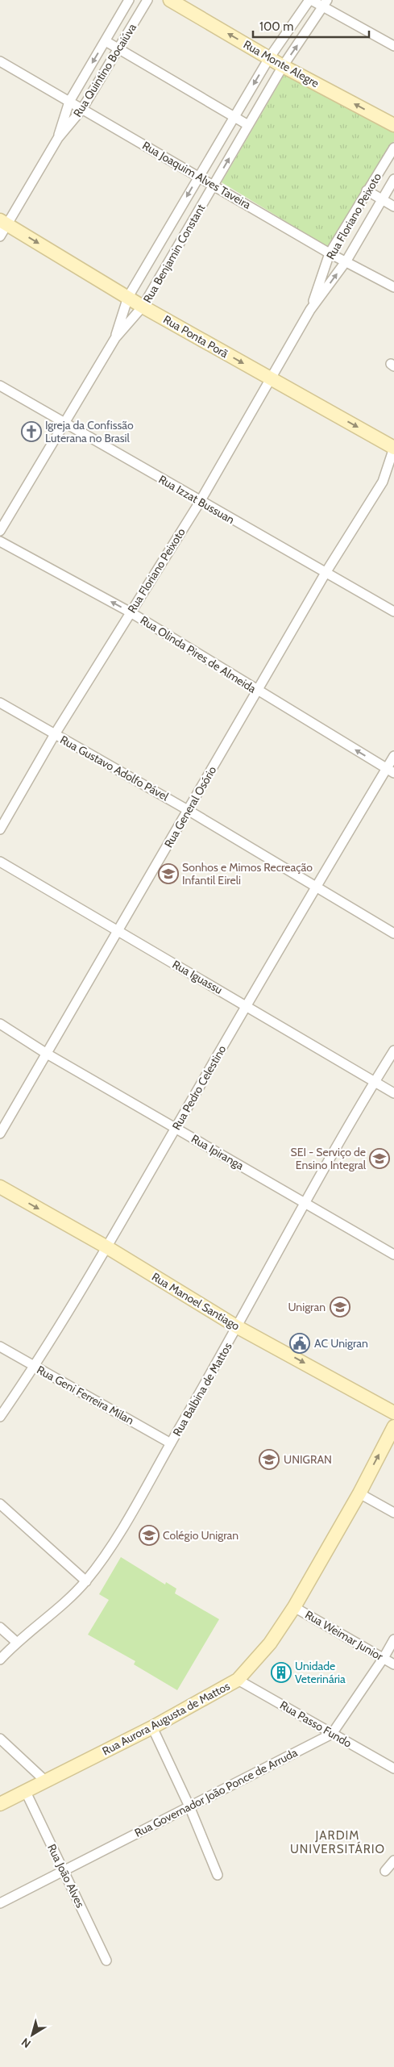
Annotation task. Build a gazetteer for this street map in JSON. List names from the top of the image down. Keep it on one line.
{"streets":{"street":["Rua Monte Alegre","Rua Quintino Bocaiúva","Rua Joaquim Alves Taveira","Rua Floriano Peixoto","Rua Benjamin Constant","Rua Ponta Porã","Rua Izzat Bussuan","Rua Olinda Pires de Almeida","Rua Gustavo Adolfo Pável","Rua General Osório","Rua Iguassu","Rua Pedro Celestino","Rua Ipiranga","Rua Manoel Santiago","Rua Balbina de Mattos","Rua Geni Ferreira Milan","Rua Weimar Junior","Rua Aurora Augusta de Mattos","Rua Passo Fundo","Rua Governador João Ponce de Arruda","Rua João Alves"]},"crossings":[["Rua Monte Alegre","Rua Benjamin Constant"],["Rua Quintino Bocaiúva","Rua Joaquim Alves Taveira"],["Rua Quintino Bocaiúva","Rua Ponta Porã"],["Rua Joaquim Alves Taveira","Rua Floriano Peixoto"],["Rua Joaquim Alves Taveira","Rua Benjamin Constant"],["Rua Floriano Peixoto","Rua Ponta Porã"],["Rua Floriano Peixoto","Rua Izzat Bussuan"],["Rua Floriano Peixoto","Rua Olinda Pires de Almeida"],["Rua Floriano Peixoto","Rua Gustavo Adolfo Pável"],["Rua Benjamin Constant","Rua Ponta Porã"],["Rua Benjamin Constant","Rua Izzat Bussuan"],["Rua Ponta Porã","Rua General Osório"],["Rua Izzat Bussuan","Rua General Osório"],["Rua Olinda Pires de Almeida","Rua General Osório"],["Rua Olinda Pires de Almeida","Rua Pedro Celestino"],["Rua Gustavo Adolfo Pável","Rua General Osório"],["Rua Gustavo Adolfo Pável","Rua Pedro Celestino"],["Rua General Osório","Rua Iguassu"],["Rua General Osório","Rua Ipiranga"],["Rua Iguassu","Rua Pedro Celestino"],["Rua Iguassu","Rua Balbina de Mattos"],["Rua Pedro Celestino","Rua Ipiranga"],["Rua Pedro Celestino","Rua Manoel Santiago"],["Rua Pedro Celestino","Rua Geni Ferreira Milan"],["Rua Ipiranga","Rua Balbina de Mattos"],["Rua Manoel Santiago","Rua Balbina de Mattos"],["Rua Balbina de Mattos","Rua Geni Ferreira Milan"],["Rua Weimar Junior","Rua Aurora Augusta de Mattos"],["Rua Weimar Junior","Rua Governador João Ponce de Arruda"],["Rua Aurora Augusta de Mattos","Rua Passo Fundo"],["Rua Aurora Augusta de Mattos","Rua João Alves"],["Rua Passo Fundo","Rua Governador João Ponce de Arruda"],["Rua Governador João Ponce de Arruda","Rua João Alves"]],"one_way":["Rua Ponta Porã","Rua Olinda Pires de Almeida","Rua Manoel Santiago"],"districts":["JARDIM UNIVERSITÁRIO"],"places":{"church":["Igreja da Confissão Luterana no Brasil"],"school or university":["Sonhos e Mimos Recreação Infantil Eireli","SEI - Serviço de Ensino Integral","Unigran","UNIGRAN","Colégio Unigran"],"public building":["AC Unigran"],"building":["Unidade Veterinária"]},"scale_bar":"100 m","north":"bottom left"}
